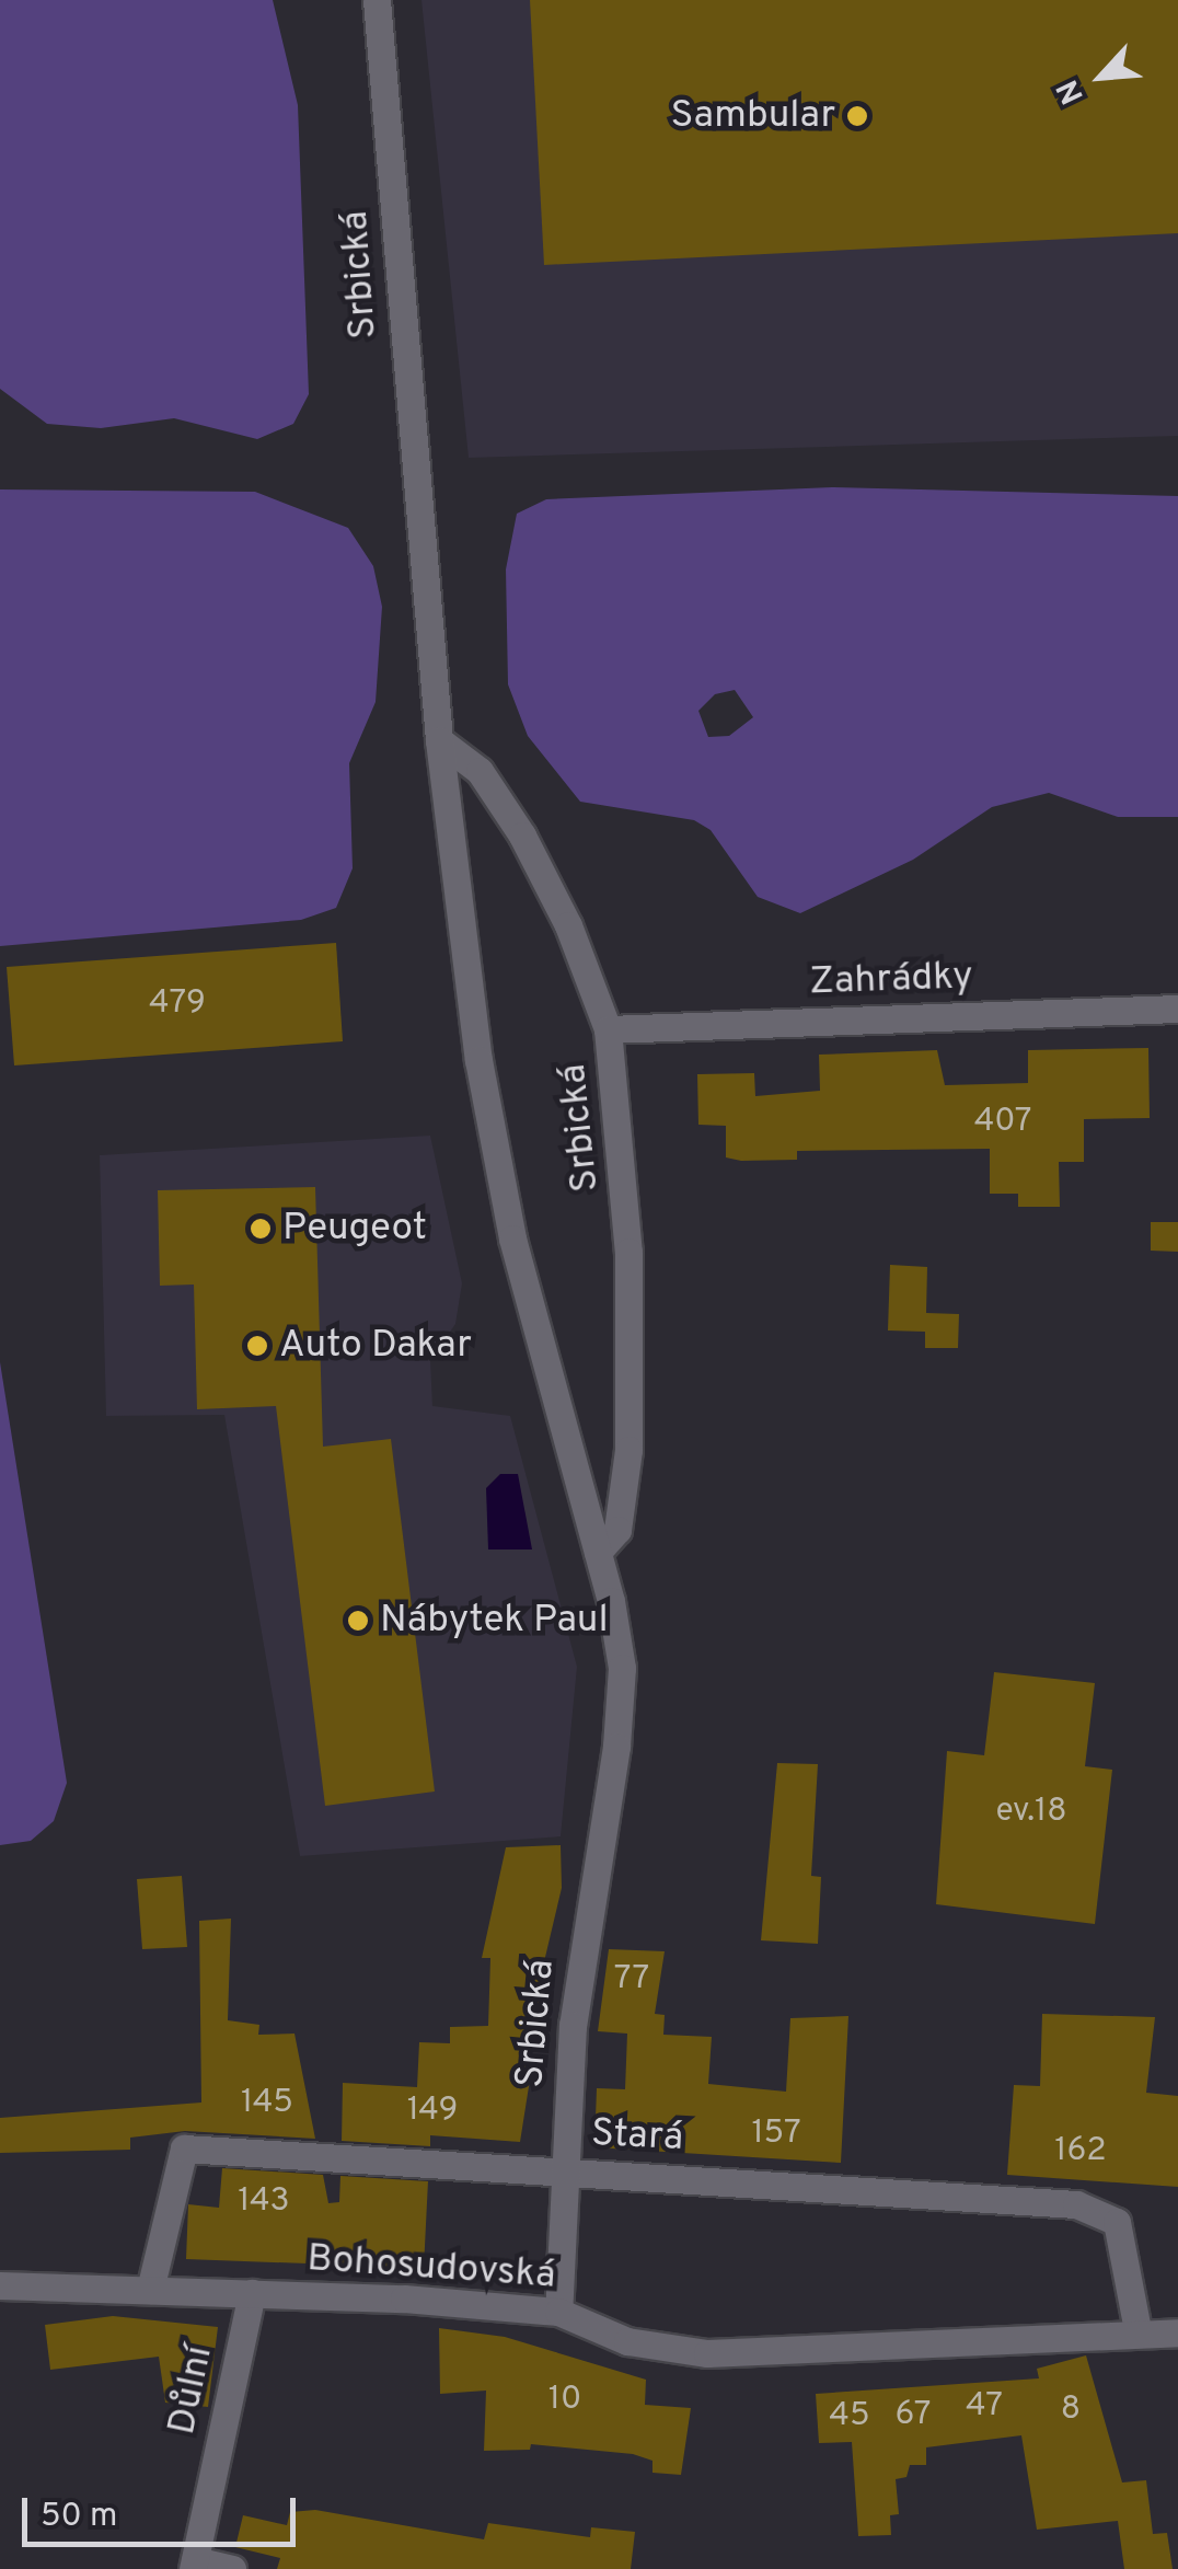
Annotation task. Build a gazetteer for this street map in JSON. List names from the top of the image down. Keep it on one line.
{"streets":{"street":["Srbická","Zahrádky","Stará","Bohosudovská","Důlní"]},"crossings":[["Srbická","Zahrádky"],["Srbická","Stará"],["Srbická","Bohosudovská"],["Stará","Bohosudovská"],["Bohosudovská","Důlní"]],"places":["Sambular","Peugeot","Auto Dakar","Nábytek Paul"],"house_numbers":["479","407","ev.18","77","145","149","157","162","143","10","47","8","67","45"],"scale_bar":"50 m","north":"bottom left"}
